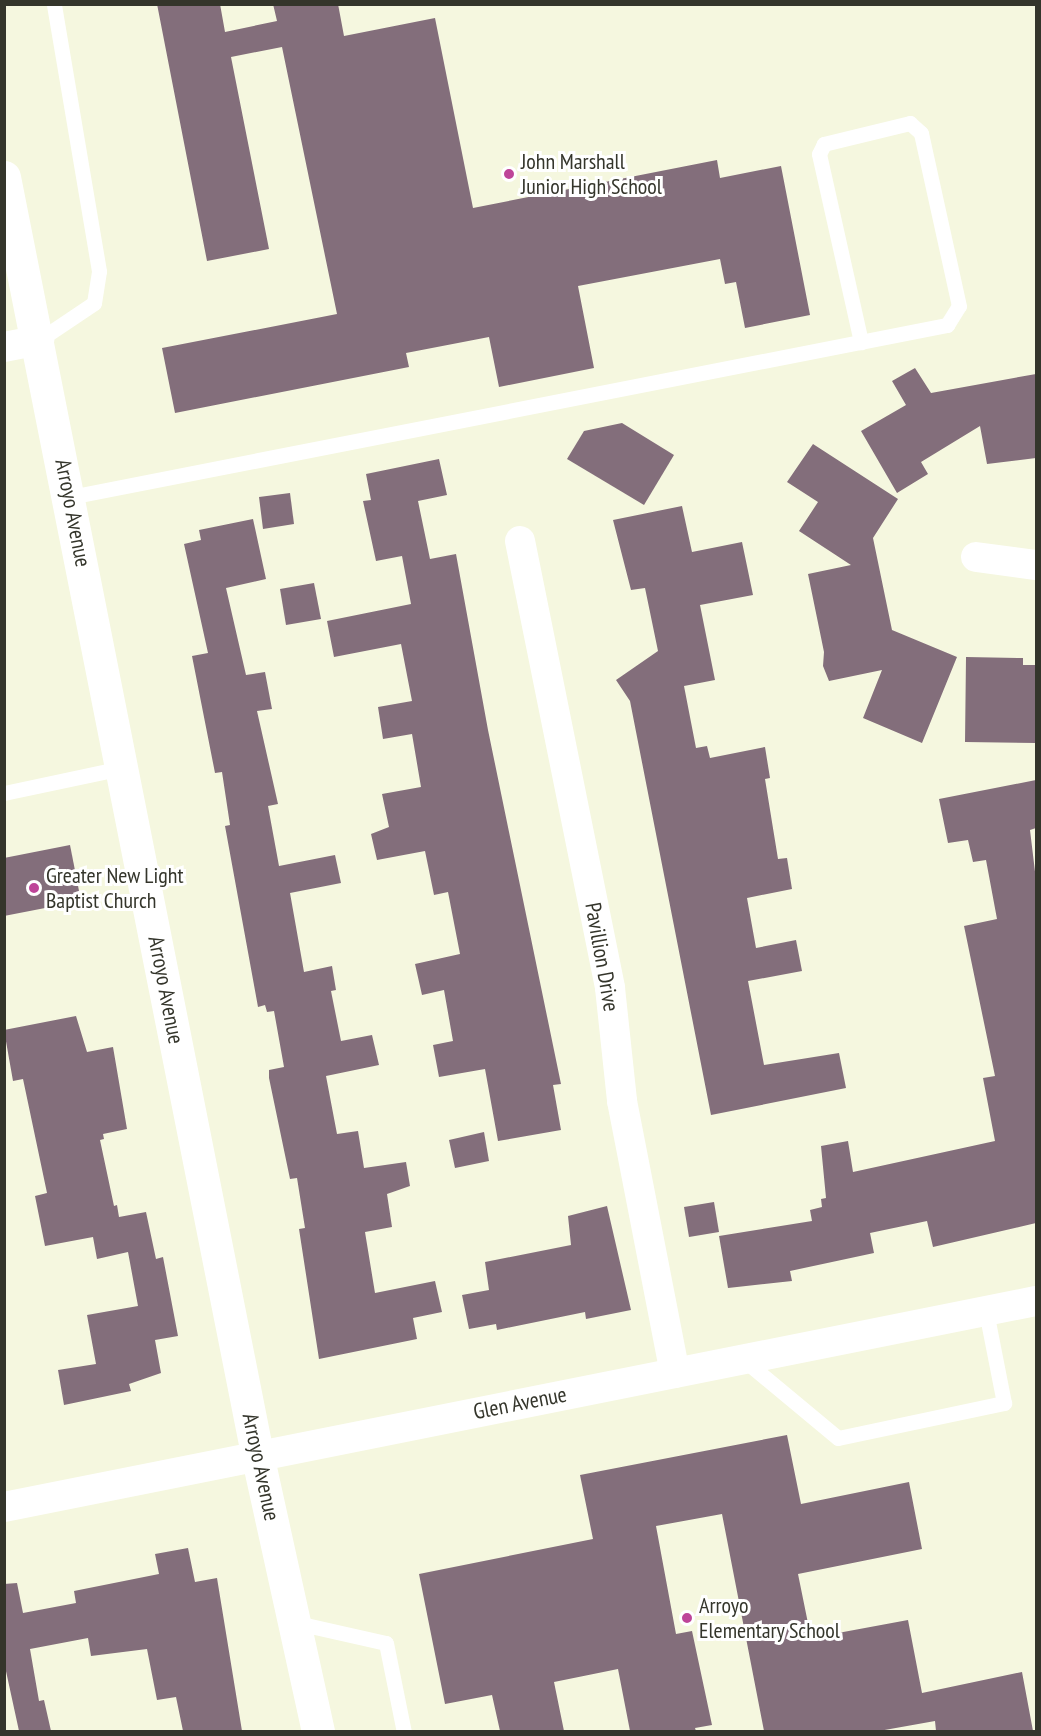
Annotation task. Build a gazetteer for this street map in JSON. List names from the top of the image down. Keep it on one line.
{"streets":{"street":["Arroyo Avenue","Pavillion Drive","Glen Avenue"]},"crossings":[["Arroyo Avenue","Glen Avenue"],["Pavillion Drive","Glen Avenue"]],"places":["John Marshall Junior High School","Greater New Light Baptist Church","Arroyo Elementary School"]}
